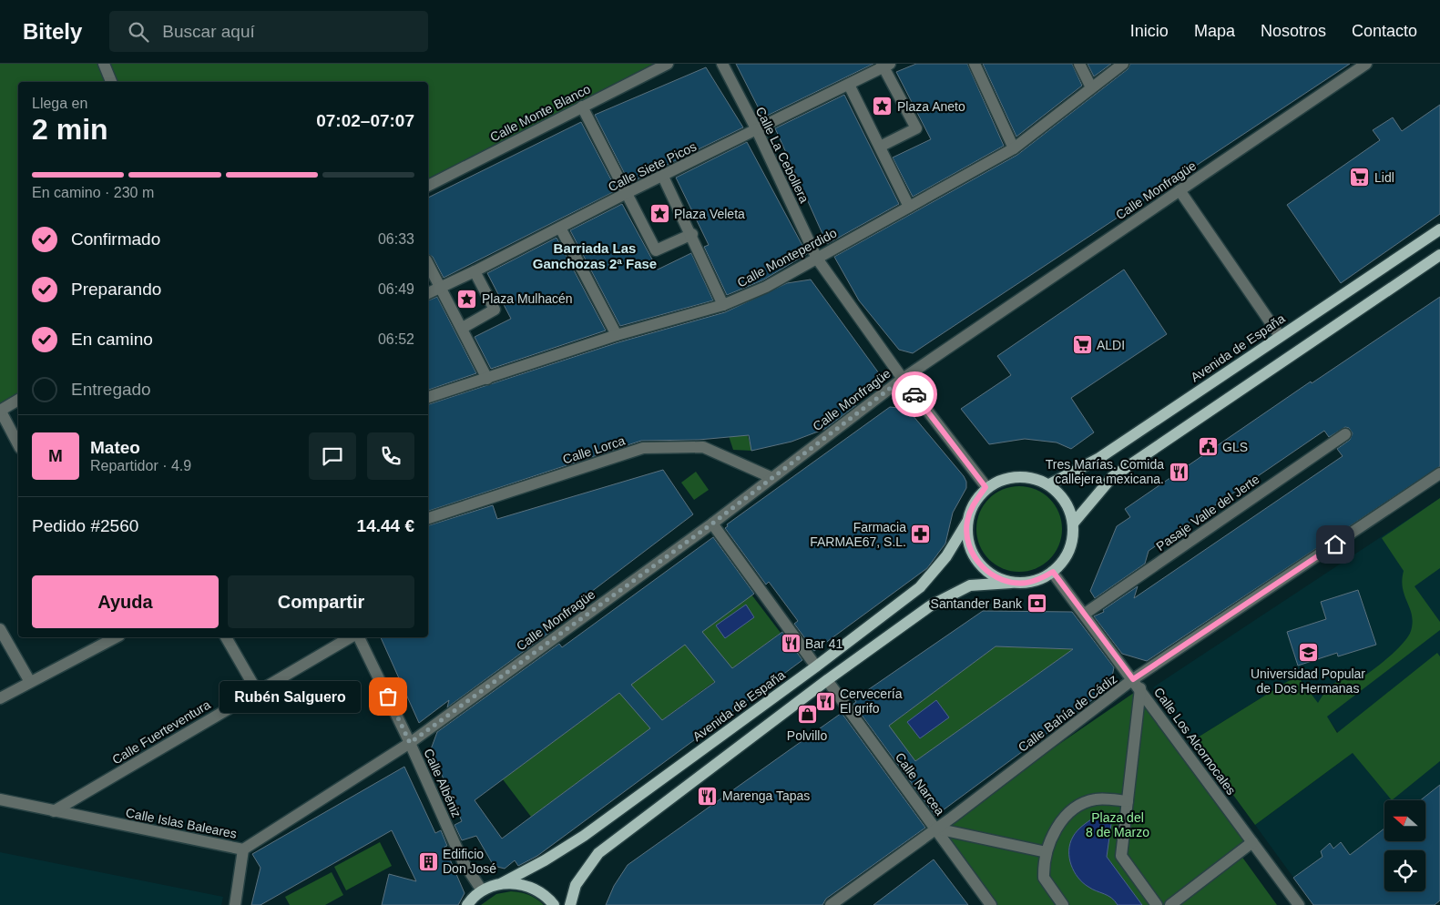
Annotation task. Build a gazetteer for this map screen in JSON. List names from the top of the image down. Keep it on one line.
{"streets":{"main road":["Avenida de España"],"street":["Calle Monte Blanco","Calle La Cebollera","Calle Siete Picos","Calle Monfragüe","Calle Monteperdido","Calle Lorca","Pasaje Valle del Jerte","Calle Bahía de Cádiz","Calle Fuerteventura","Calle Los Alcornocales","Calle Albéniz","Calle Narcea","Calle Islas Baleares"]},"crossings":[["Calle La Cebollera","Calle Siete Picos"],["Calle La Cebollera","Calle Monteperdido"],["Calle Monfragüe","Calle Lorca"],["Calle Monfragüe","Calle Albéniz"],["Calle Monfragüe","Calle Islas Baleares"],["Avenida de España","Calle Los Alcornocales"],["Avenida de España","Calle Albéniz"],["Pasaje Valle del Jerte","Calle Los Alcornocales"],["Calle Bahía de Cádiz","Calle Los Alcornocales"],["Calle Bahía de Cádiz","Calle Narcea"],["Calle Fuerteventura","Calle Islas Baleares"],["Calle Albéniz","Calle Islas Baleares"]],"districts":["Barriada Las Ganchozas 2ª Fase"],"parks":["Plaza del 8 de Marzo"],"places":{"place":["Plaza Aneto","Plaza Veleta","Plaza Mulhacén"],"supermarket":["Lidl","ALDI"],"public building":["GLS"],"restaurant":["Tres Marías. Comida callejera mexicana.","Bar 41","Cervecería El grifo","Marenga Tapas"],"pharmacy":["Farmacia FARMAE67, S.L."],"bank":["Santander Bank"],"school or university":["Universidad Popular de Dos Hermanas"],"other":["Rubén Salguero"],"shop":["Polvillo"],"building":["Edificio Don José"]},"north":"left","page":{"header":"Bitely","search":"Buscar aquí","nav":["Inicio","Mapa","Nosotros","Contacto"],"heading":["2 min","Llega en","07:02–07:07"],"panel":["Mateo","Repartidor · 4.9","Pedido #2560","14.44 €"],"bar":"En camino · 230 m","list":[["Confirmado","06:33"],["Preparando","06:49"],["En camino","06:52"],"Entregado"],"round":"M","buttons":["Ayuda","Compartir"],"bubble":"Rubén Salguero"}}
